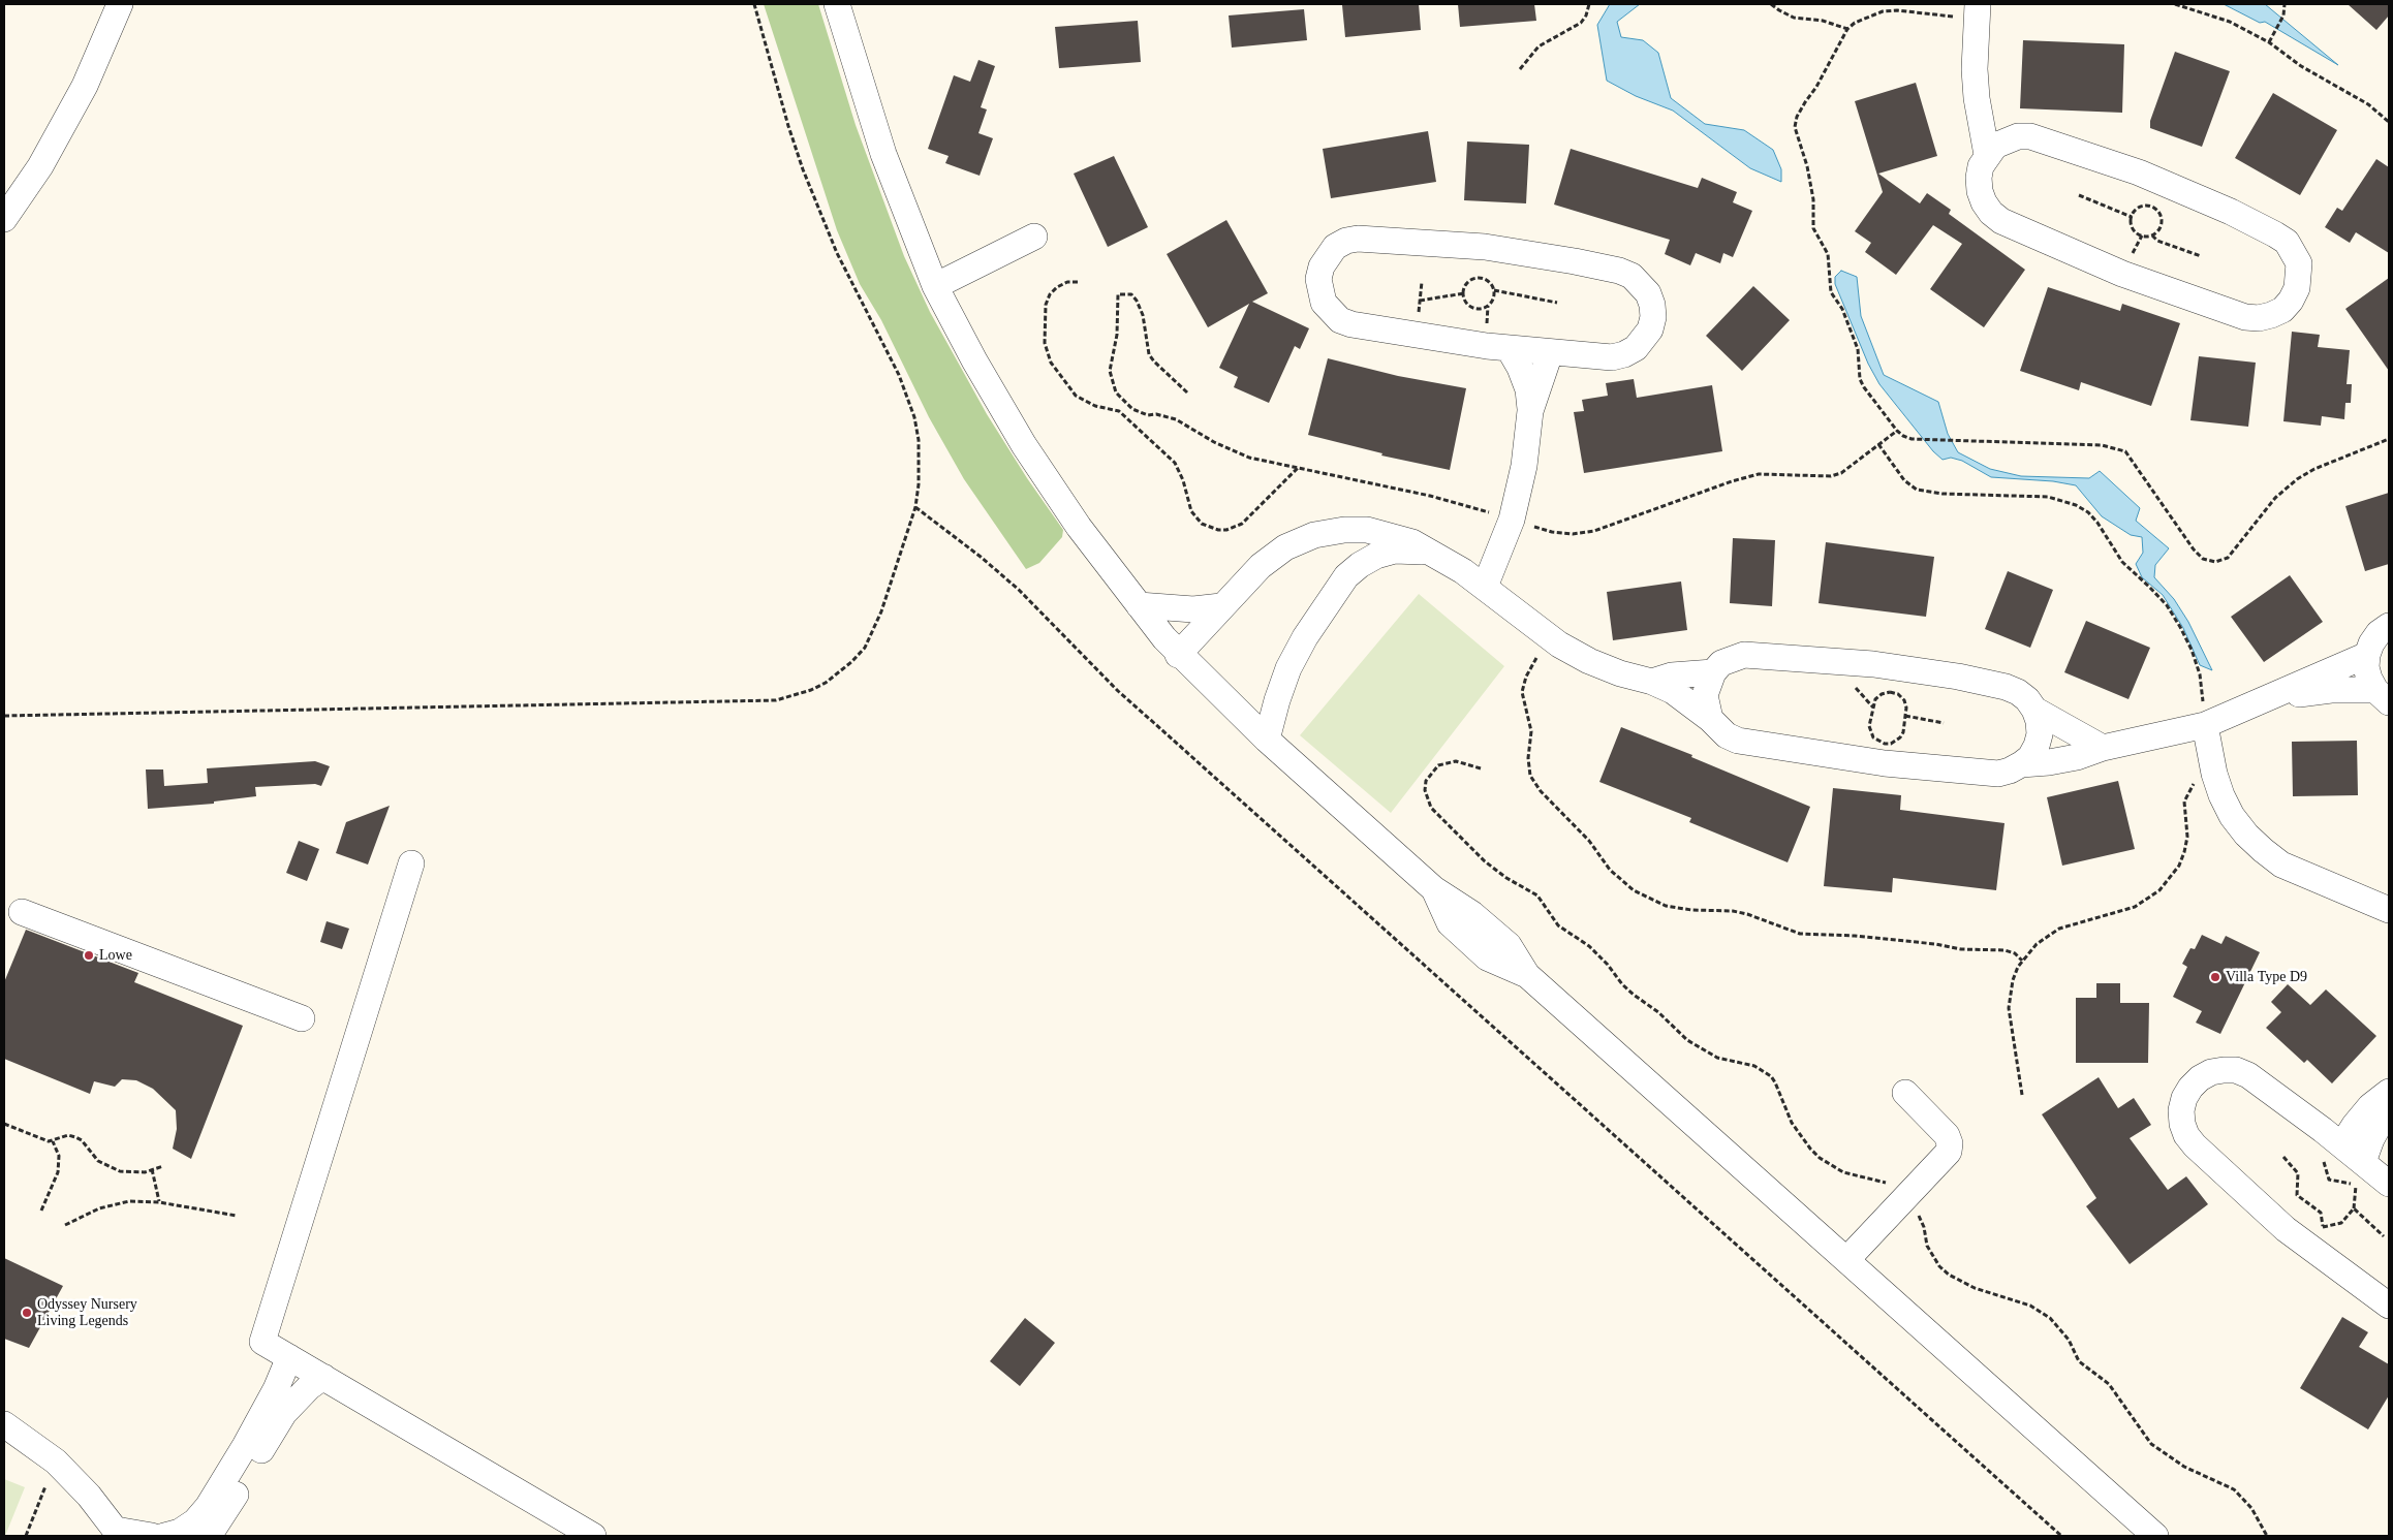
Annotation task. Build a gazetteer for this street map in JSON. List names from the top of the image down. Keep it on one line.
{"places":["Lowe","Villa Type D9","Odyssey Nursery Living Legends"]}
